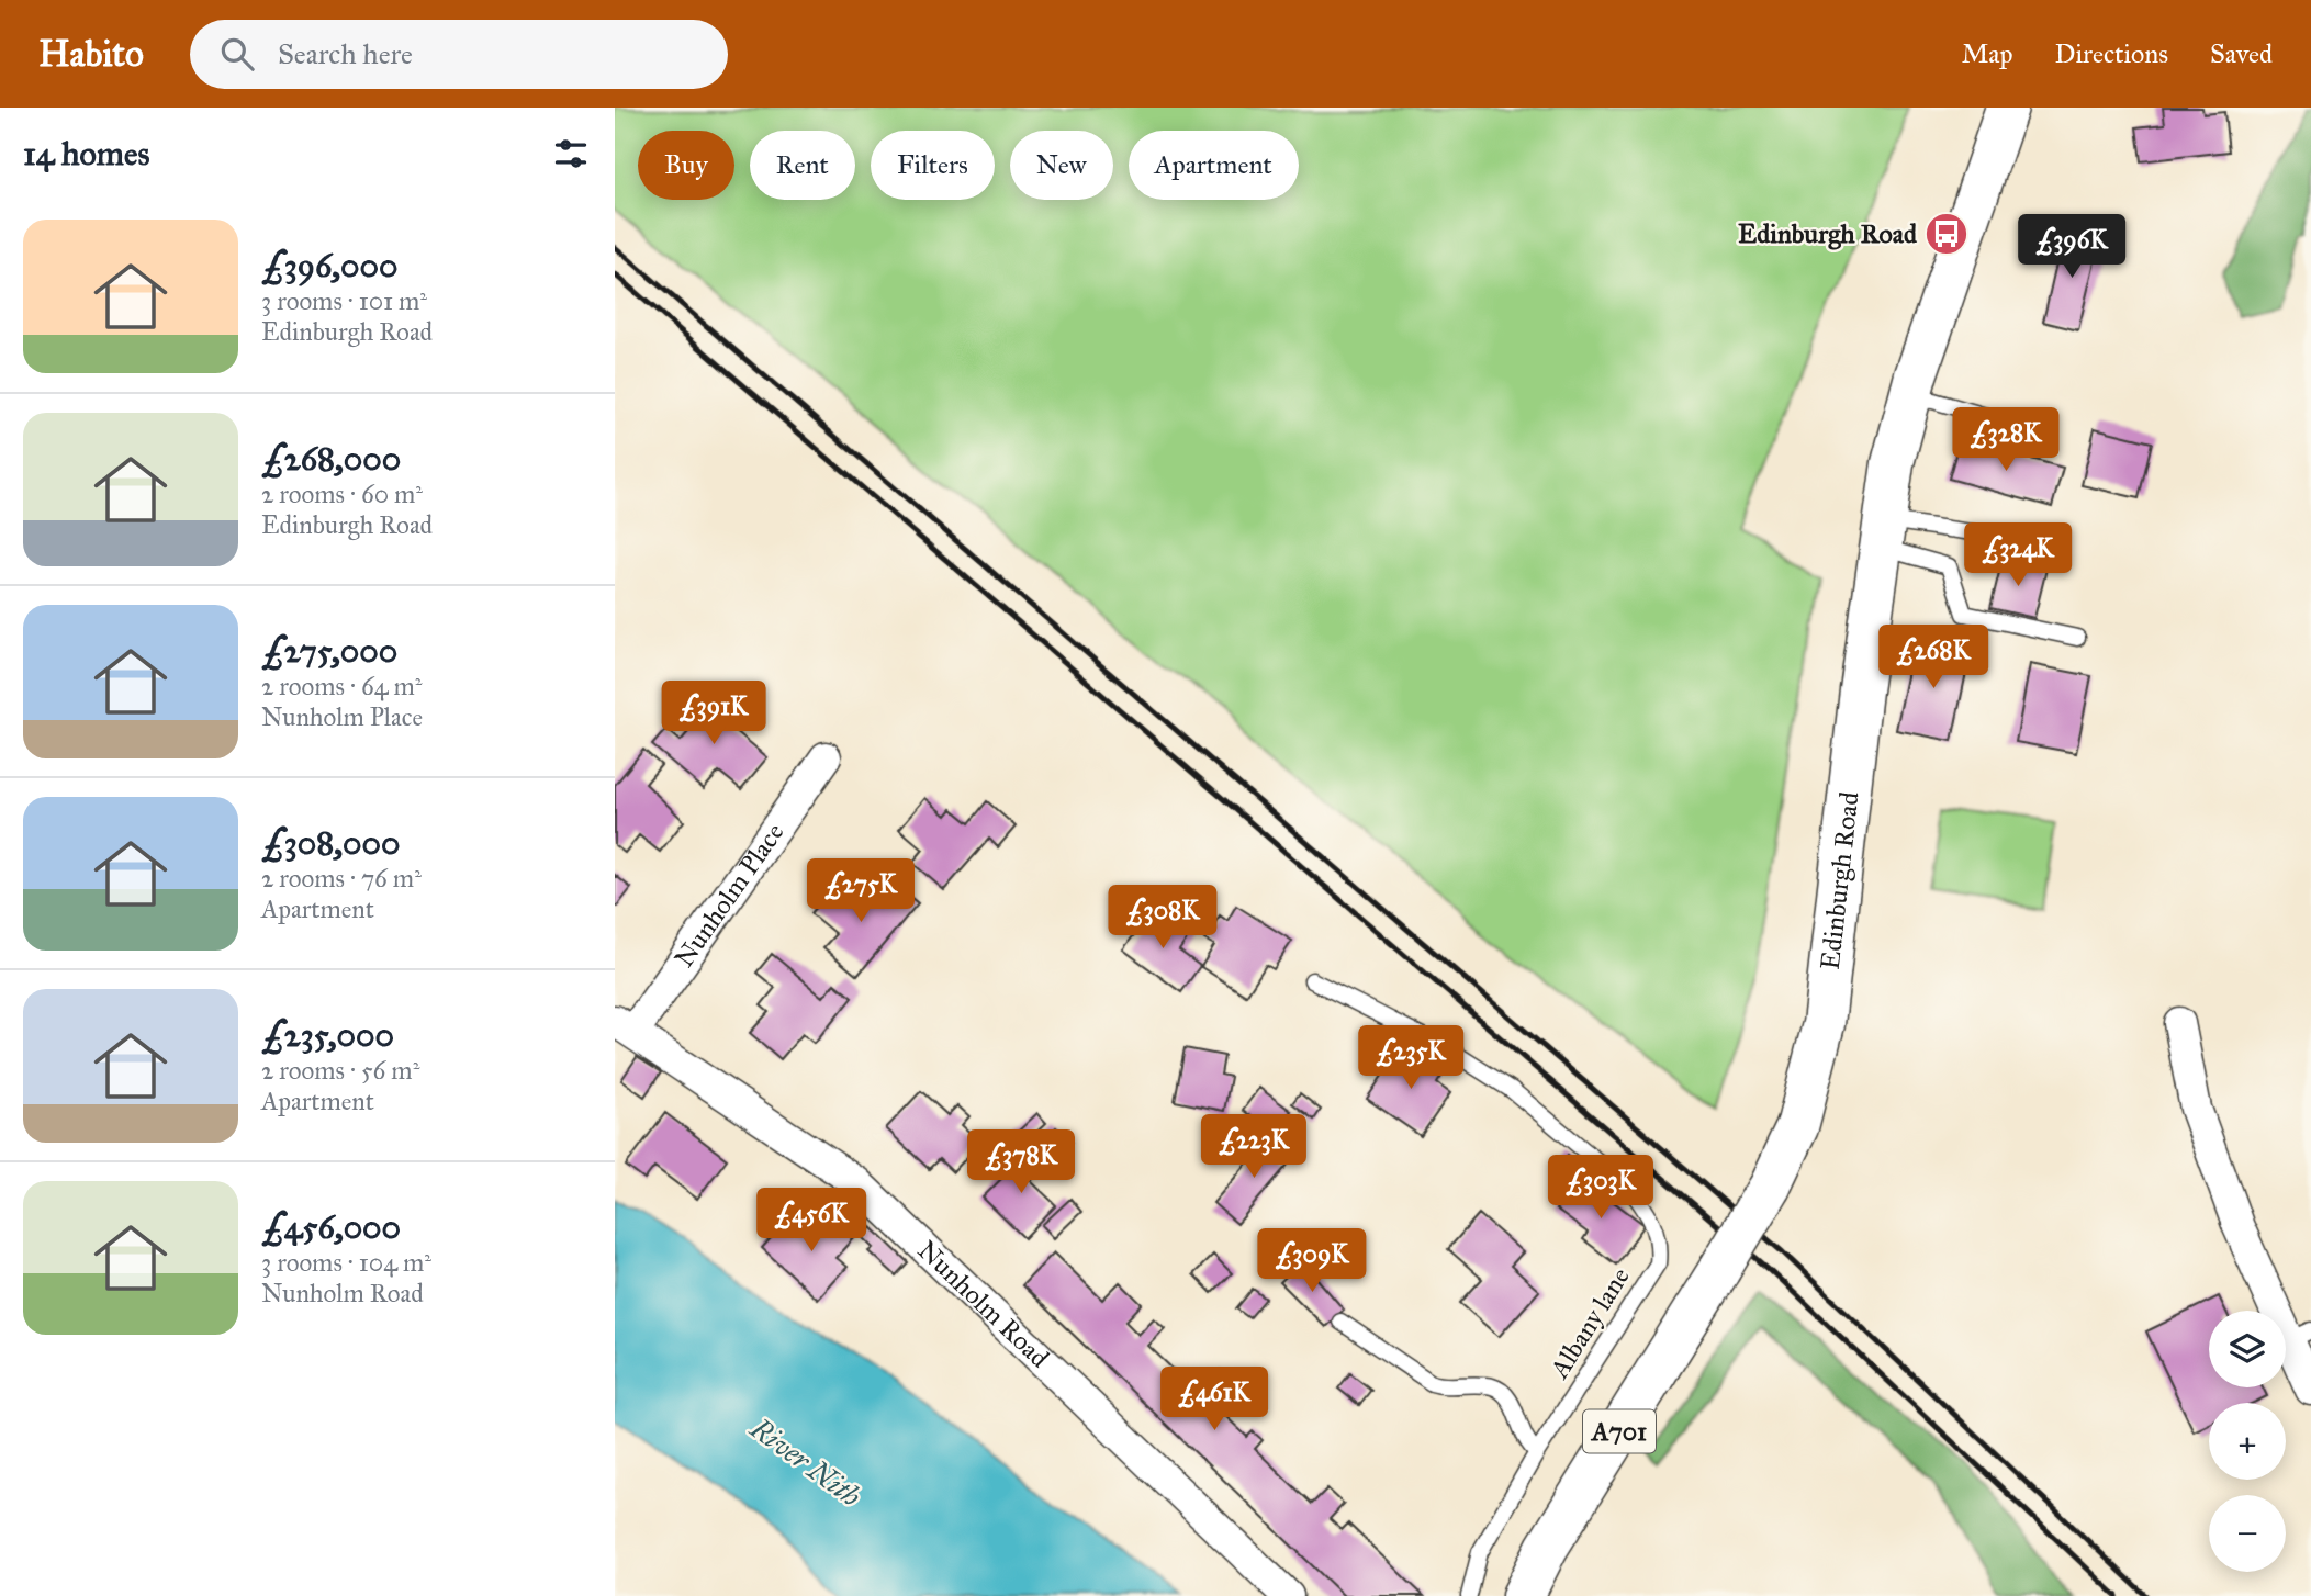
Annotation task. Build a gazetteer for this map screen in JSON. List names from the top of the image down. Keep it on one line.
{"streets":{"main road":["Edinburgh Road","A701"],"street":["Nunholm Place","Nunholm Road"],"lane":["Albany lane"]},"crossings":[["Nunholm Place","Nunholm Road"]],"water":["River Nith"],"places":{"bus stop":["Edinburgh Road"]},"page":{"header":"Habito","search":"Search here","nav":["Map","Directions","Saved"],"heading":"14 homes","chip":["Buy","Rent","Filters","New","Apartment"],"list":[{"name":"£396,000","note":"3 rooms · 101 m² · Edinburgh Road"},{"name":"£268,000","note":"2 rooms · 60 m² · Edinburgh Road"},{"name":"£275,000","note":"2 rooms · 64 m² · Nunholm Place"},{"name":"£308,000","note":"2 rooms · 76 m² · Apartment"},{"name":"£235,000","note":"2 rooms · 56 m² · Apartment"},{"name":"£456,000","note":"3 rooms · 104 m² · Nunholm Road"}],"price":["£396K","£328K","£324K","£268K","£391K","£275K","£308K","£235K","£223K","£378K","£303K","£456K","£309K","£461K"],"map_buttons":["+","−"]}}
